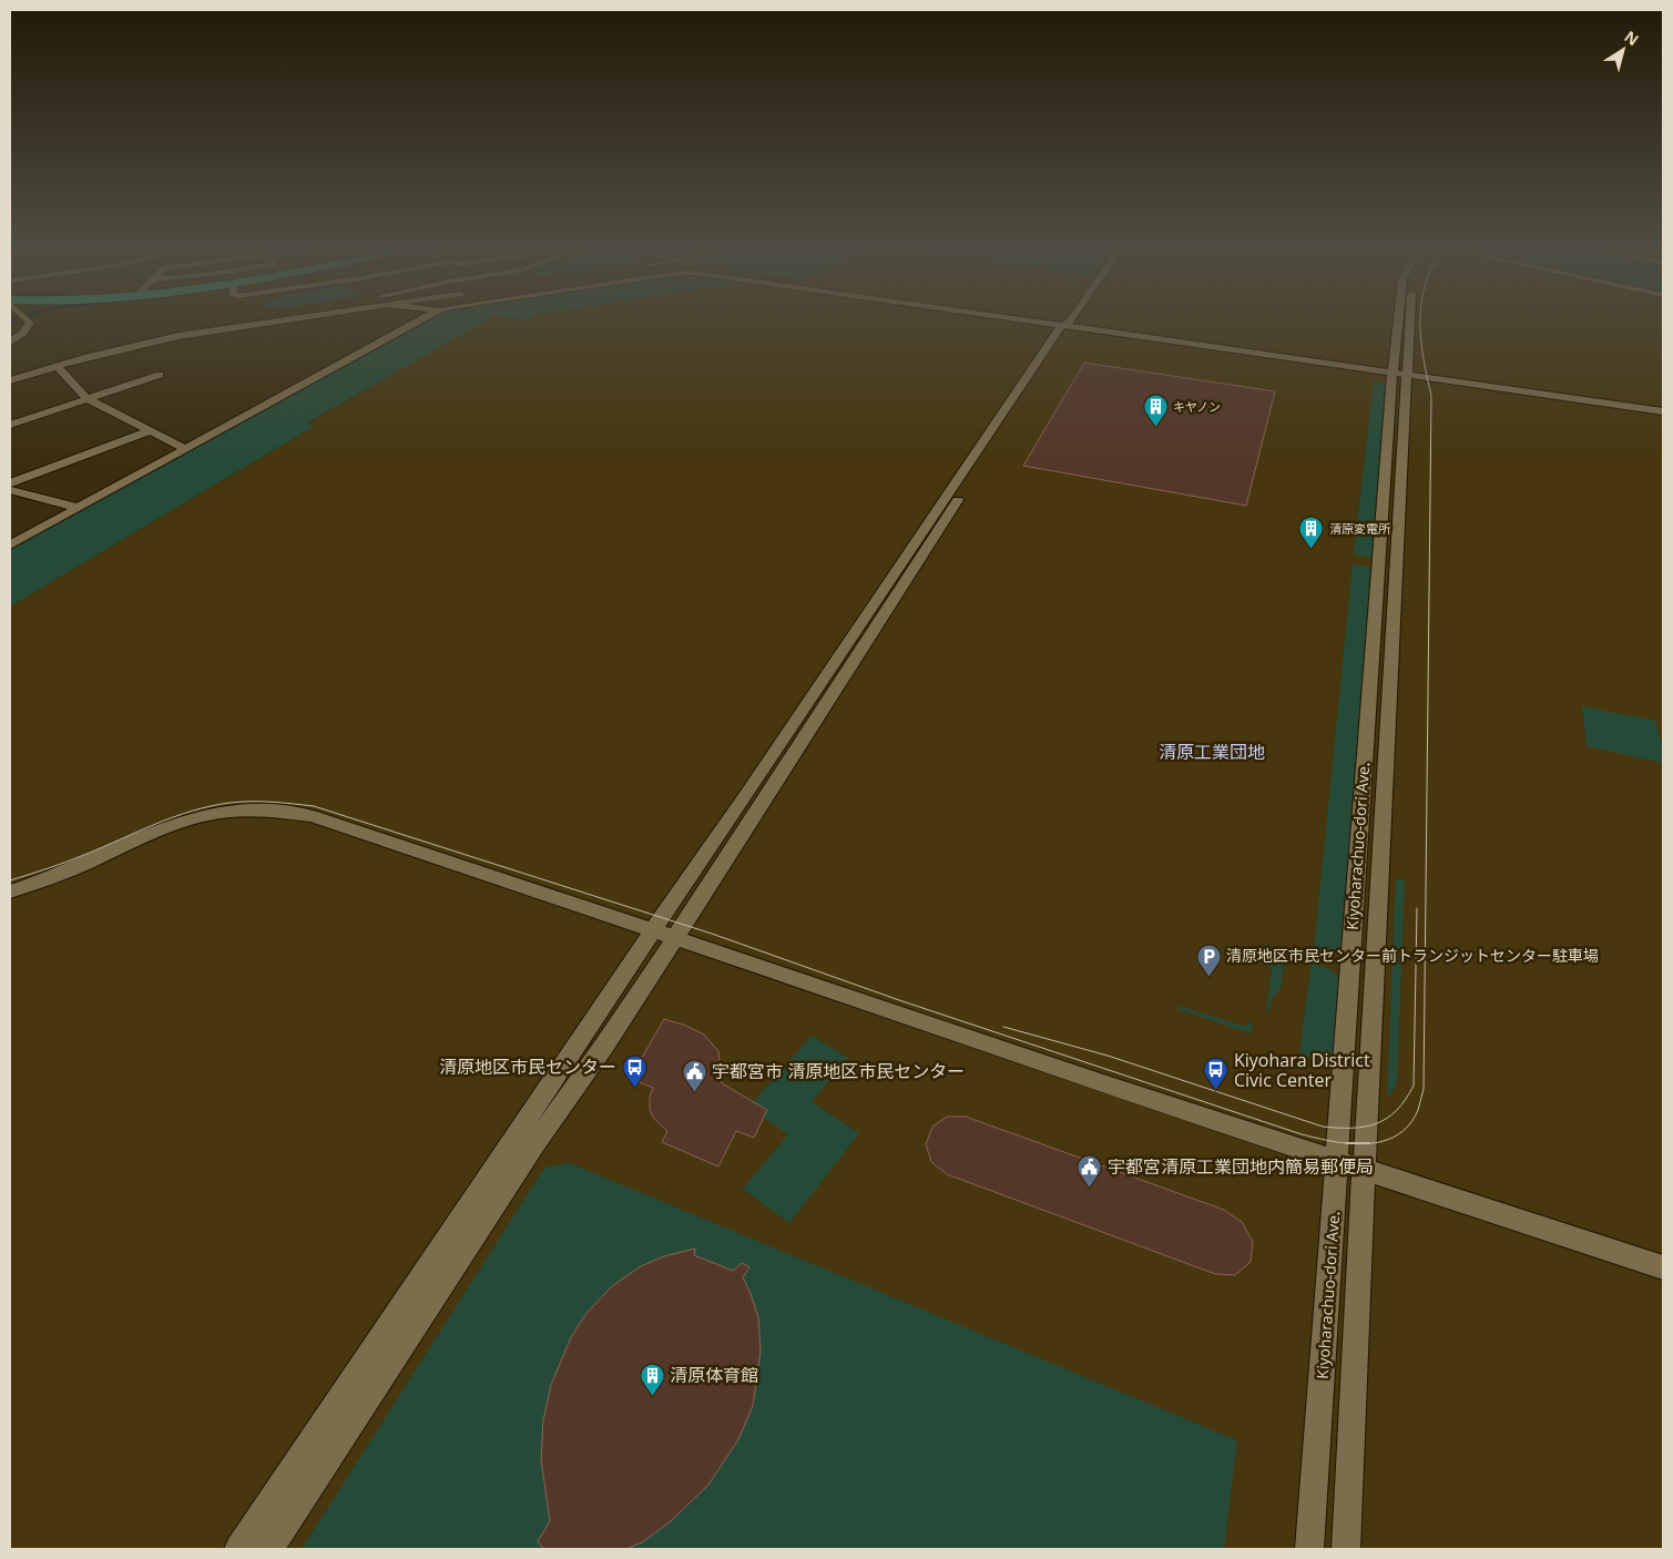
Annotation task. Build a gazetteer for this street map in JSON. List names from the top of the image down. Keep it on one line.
{"streets":{"street":["Kiyoharachuo-dori Ave."]},"districts":["清原工業団地"],"places":{"building":["キヤノン","清原変電所","清原体育館"],"parking":["清原地区市民センター前トランジットセンター駐車場"],"bus stop":["清原地区市民センター","Kiyohara District Civic Center"],"public building":["宇都宮市 清原地区市民センター","宇都宮清原工業団地内簡易郵便局"]},"north":"top right"}
